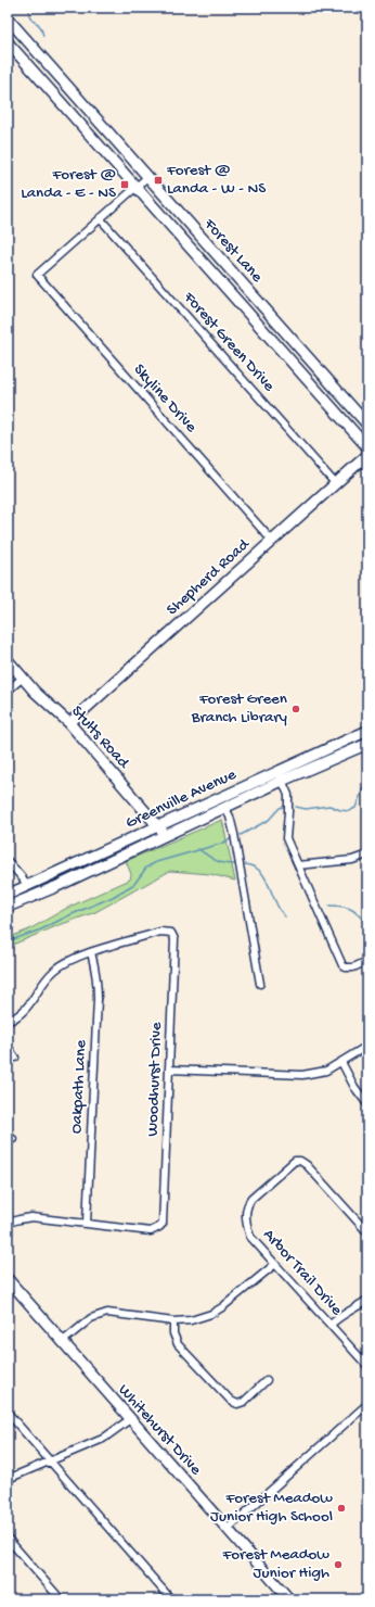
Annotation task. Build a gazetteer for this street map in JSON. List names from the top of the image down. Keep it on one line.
{"streets":{"main road":["Forest Lane","Shepherd Road","Stults Road","Greenville Avenue","Whitehurst Drive"],"street":["Forest Green Drive","Skyline Drive","Woodhurst Drive","Oakpath Lane","Arbor Trail Drive"]},"crossings":[["Forest Green Drive","Skyline Drive"],["Forest Green Drive","Shepherd Road"],["Skyline Drive","Shepherd Road"],["Shepherd Road","Stults Road"],["Stults Road","Greenville Avenue"],["Woodhurst Drive","Oakpath Lane"]],"places":{"transit":["Forest @ Landa - W - NS","Forest @ Landa - E - NS"],"other":["Forest Green Branch Library","Forest Meadow Junior High School","Forest Meadow Junior High"]}}
